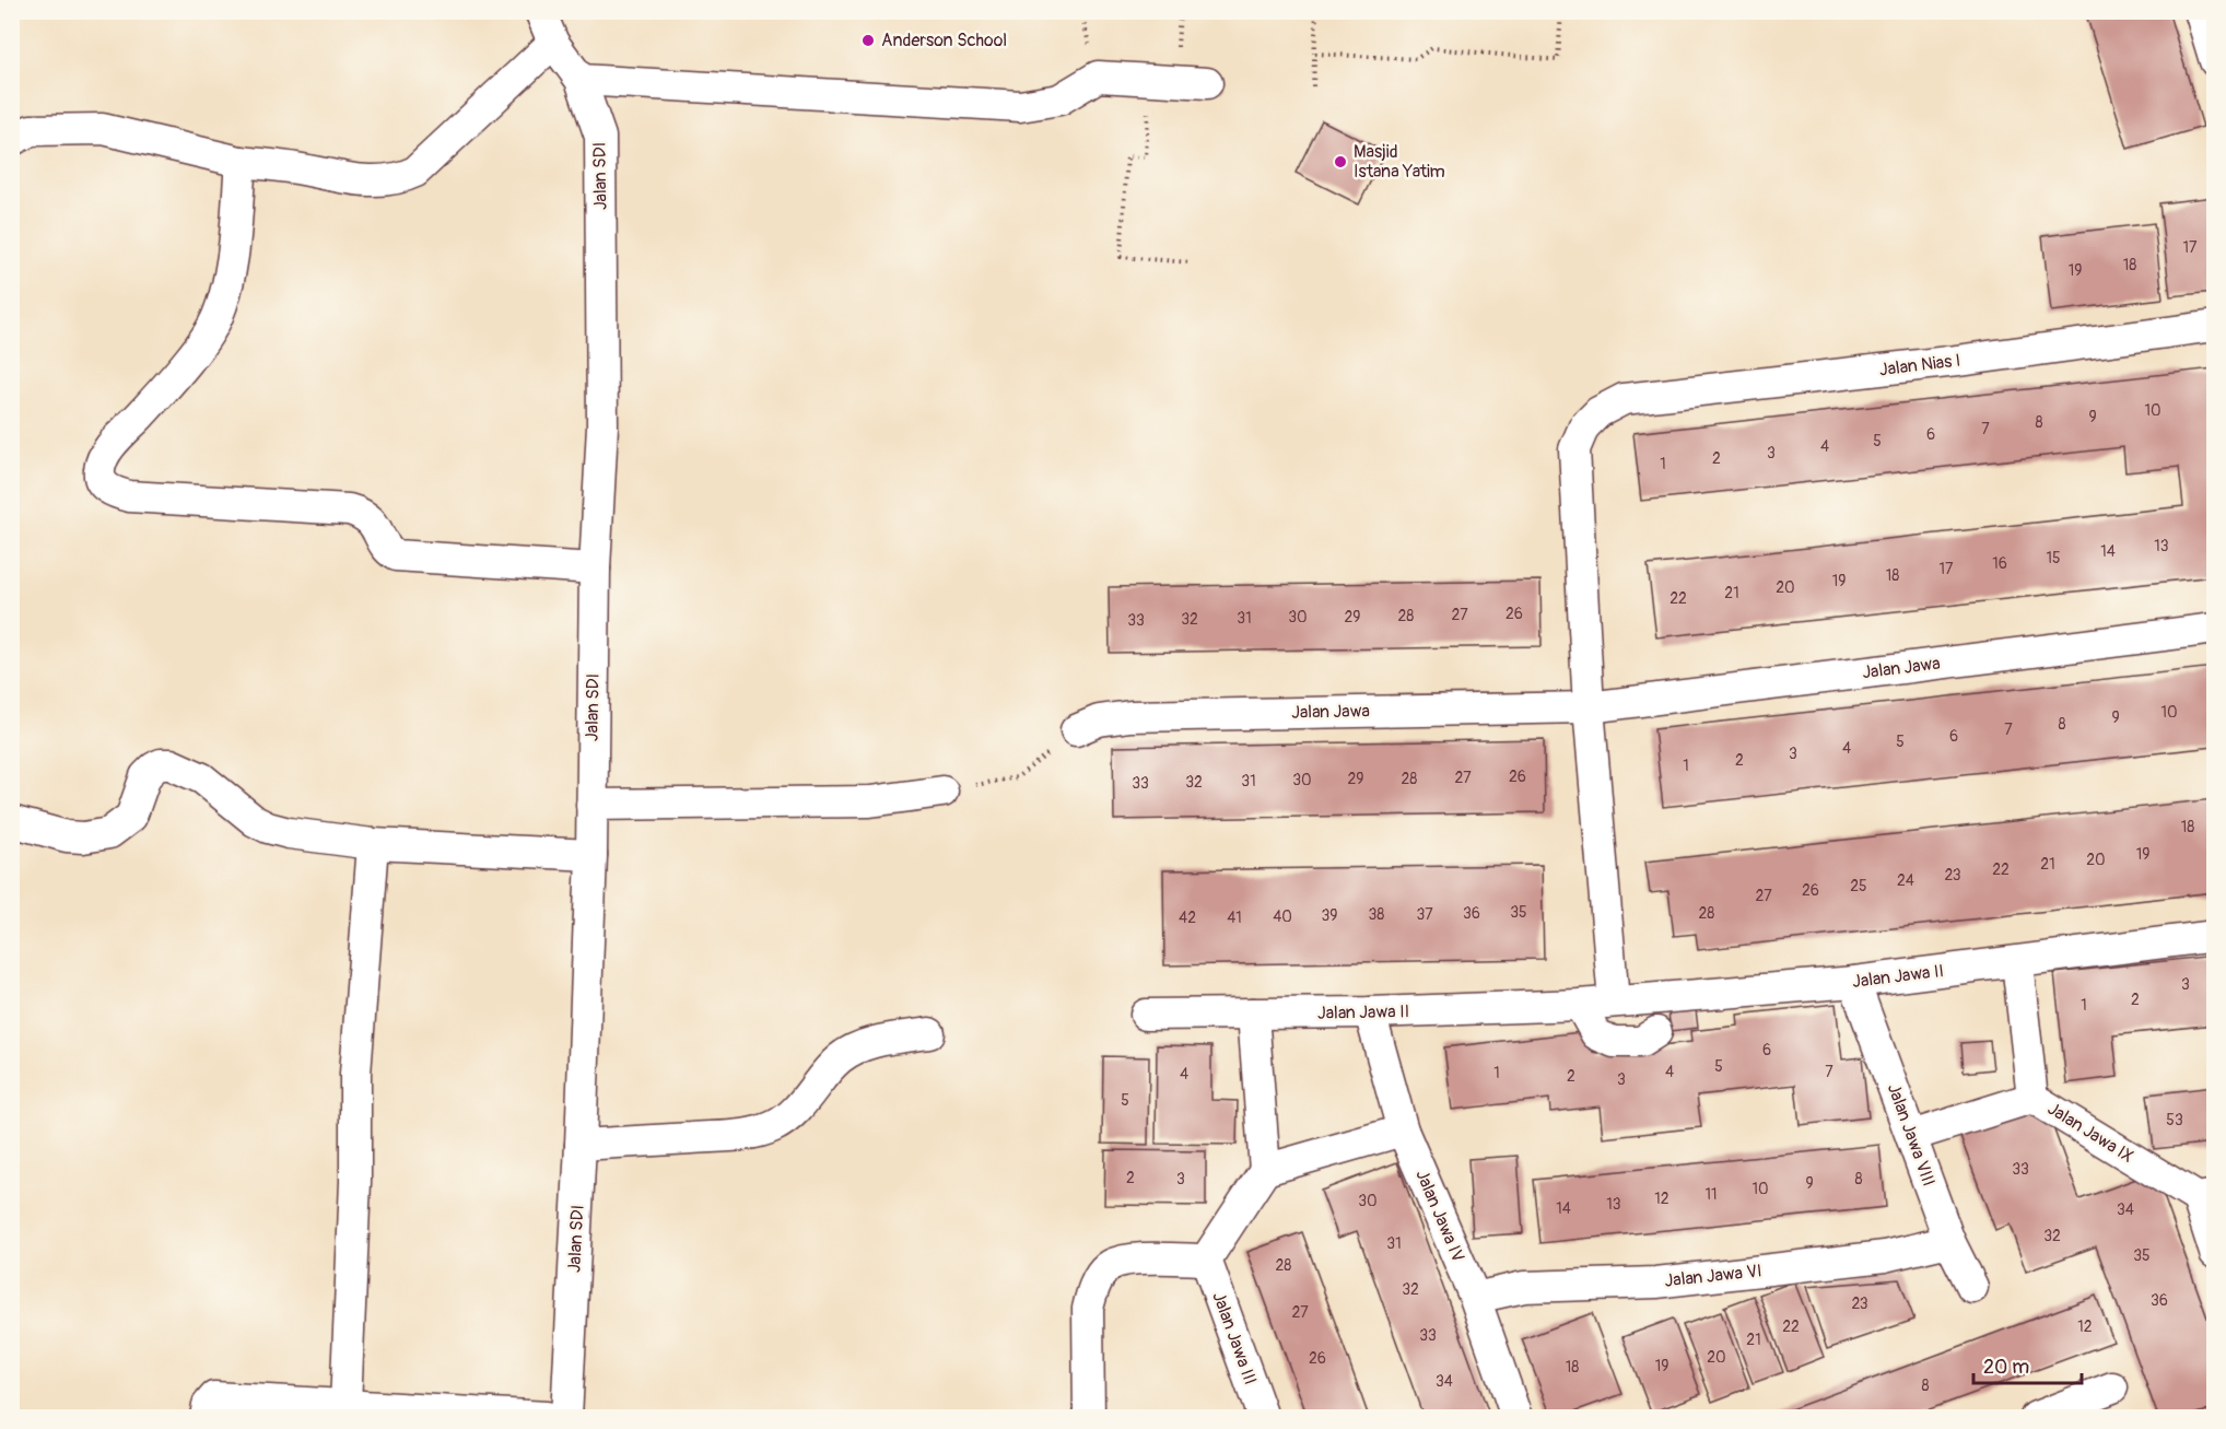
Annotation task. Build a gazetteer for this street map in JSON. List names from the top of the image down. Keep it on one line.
{"streets":{"street":["Jalan SDI","Jalan Nias I","Jalan Jawa","Jalan Jawa II","Jalan Jawa IX","Jalan Jawa VIII","Jalan Jawa IV","Jalan Jawa VI","Jalan Jawa III"]},"crossings":[["Jalan Nias I","Jalan Jawa"],["Jalan Jawa II","Jalan Jawa IX"],["Jalan Jawa II","Jalan Jawa VIII"],["Jalan Jawa II","Jalan Jawa IV"],["Jalan Jawa VIII","Jalan Jawa VI"],["Jalan Jawa IV","Jalan Jawa VI"]],"places":["Anderson School","Masjid Istana Yatim"],"house_numbers":["17","18","19","10","9","8","7","6","5","4","3","2","1","13","14","15","16","17","18","19","20","21","22","26","27","28","30","29","31","32","33","10","9","8","7","6","5","4","3","2","1","26","27","29","28","30","31","32","33","18","19","20","21","22","23","24","25","26","27","35","36","28","38","37","39","40","42","41","3","2","1","6","5","4","7","1","4","2","3","5","53","33","2","3","8","9","10","11","12","30","13","14","34","32","31","35","28","32","36","23","27","22","12","33","21","20","26","19","18","34","8"],"scale_bar":"20 m"}
